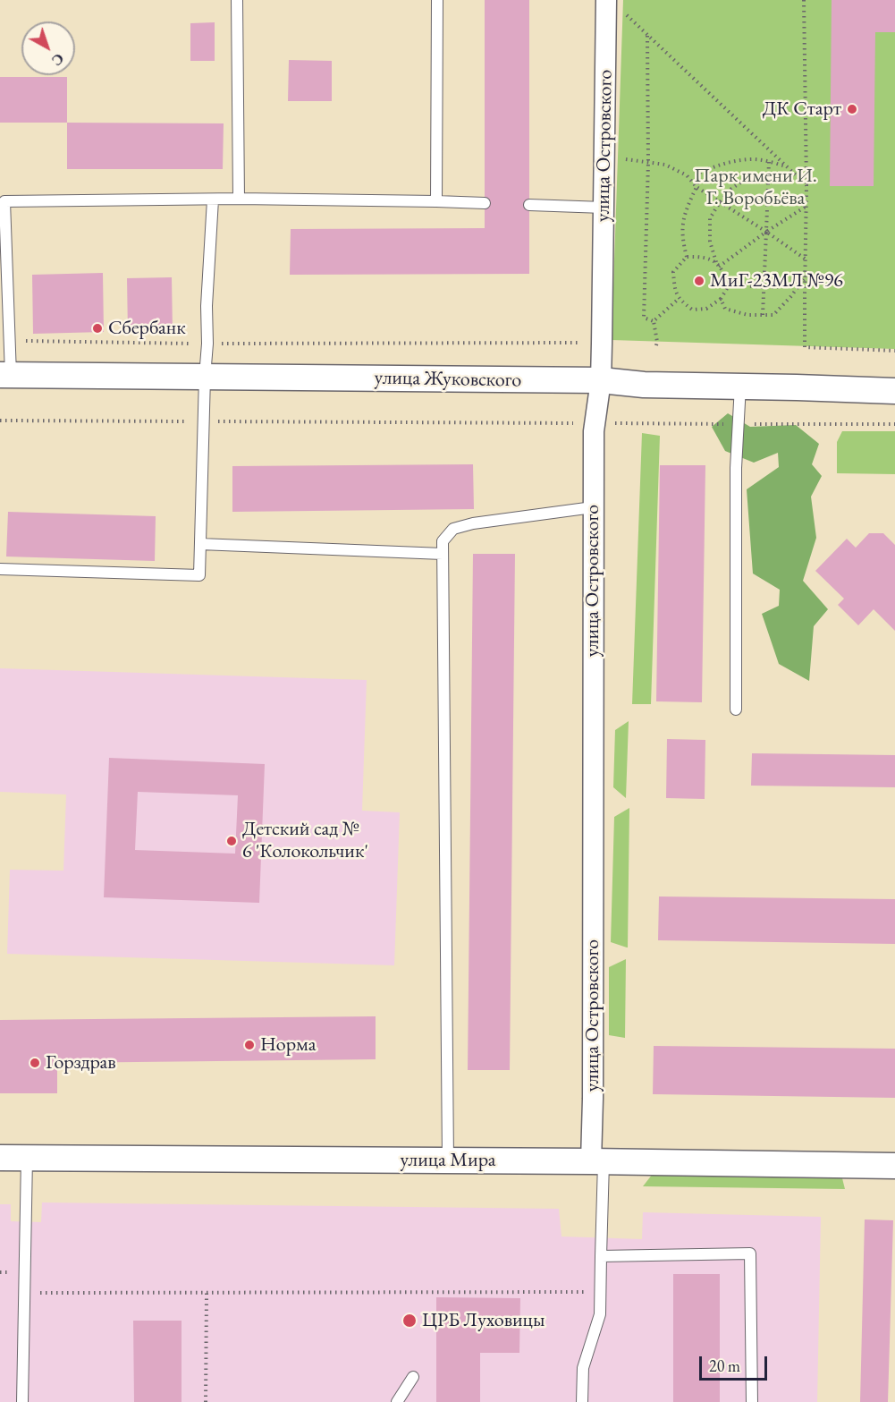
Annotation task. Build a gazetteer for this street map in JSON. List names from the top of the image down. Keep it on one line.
{"streets":{"street":["улица Островского","улица Жуковского","улица Мира"]},"crossings":[["улица Островского","улица Жуковского"],["улица Островского","улица Мира"]],"parks":["Парк имени И. Г. Воробьёва"],"places":["ДК Старт","МиГ-23МЛ №96","Сбербанк","Детский сад № 6 'Колокольчик'","Норма","Горздрав","ЦРБ Луховицы"],"scale_bar":"20 m","north":"bottom right"}
